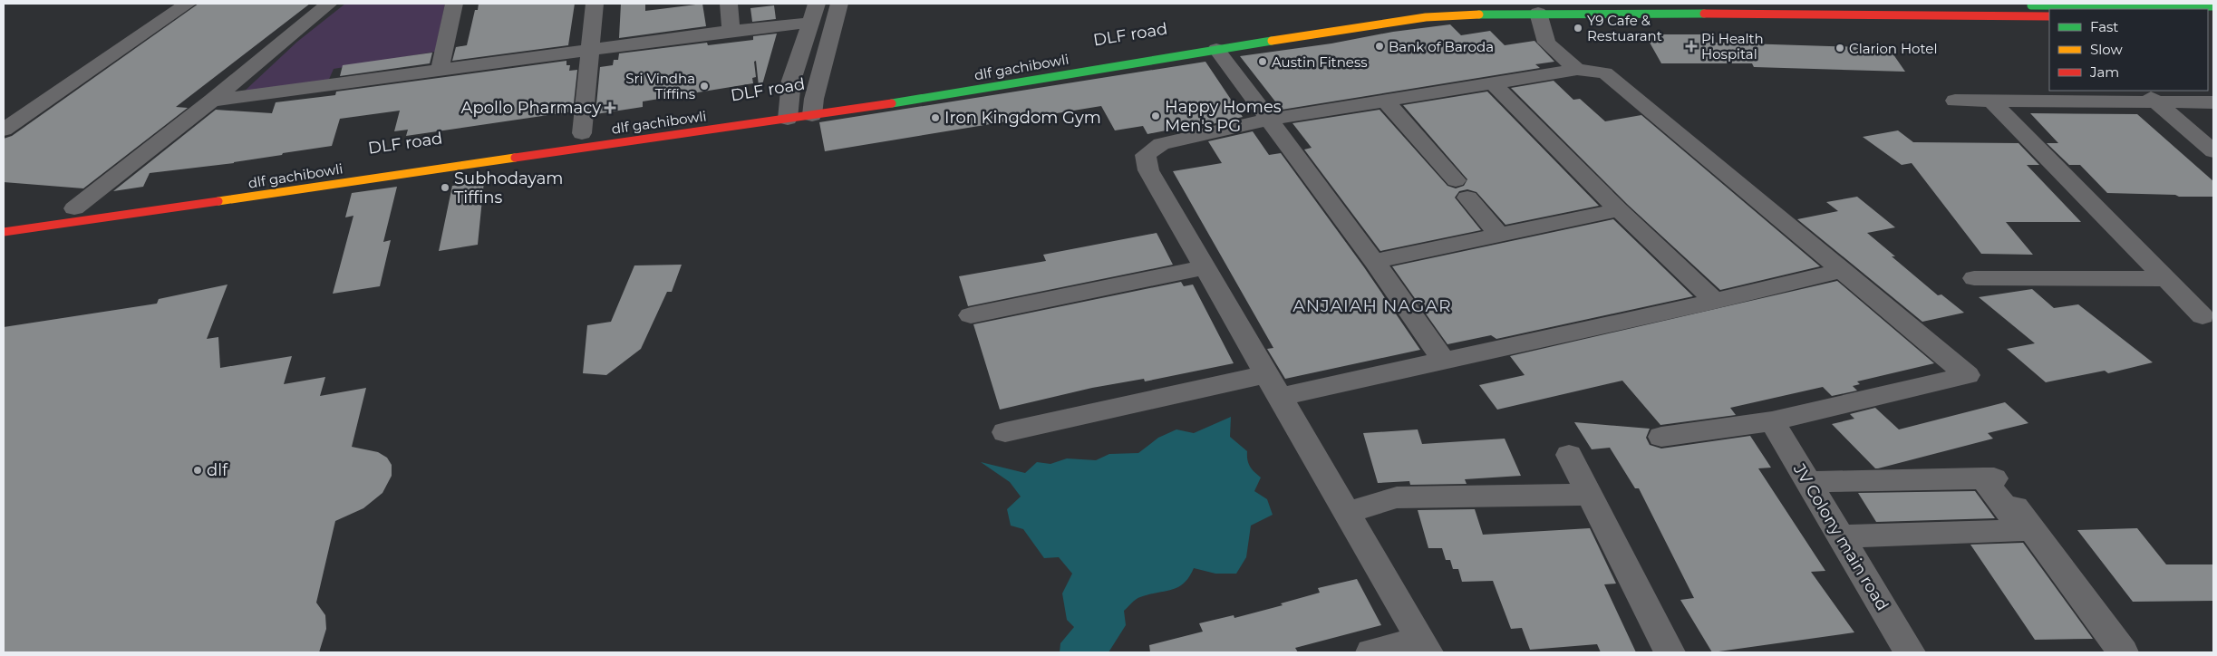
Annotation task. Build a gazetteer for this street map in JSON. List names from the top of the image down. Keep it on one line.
{"streets":{"main road":["dlf gachibowli"],"street":["JV Colony main road"]},"districts":["ANJAIAH NAGAR"],"places":{"other":["Y9 Cafe & Restuarant","Bank of Baroda","Clarion Hotel","Austin Fitness","Sri Vindha Tiffins","Happy Homes Men's PG","Iron Kingdom Gym","Subhodayam Tiffins","dlf"],"health":["Pi Health Hospital","Apollo Pharmacy"]},"legend":["Fast","Slow","Jam"]}
